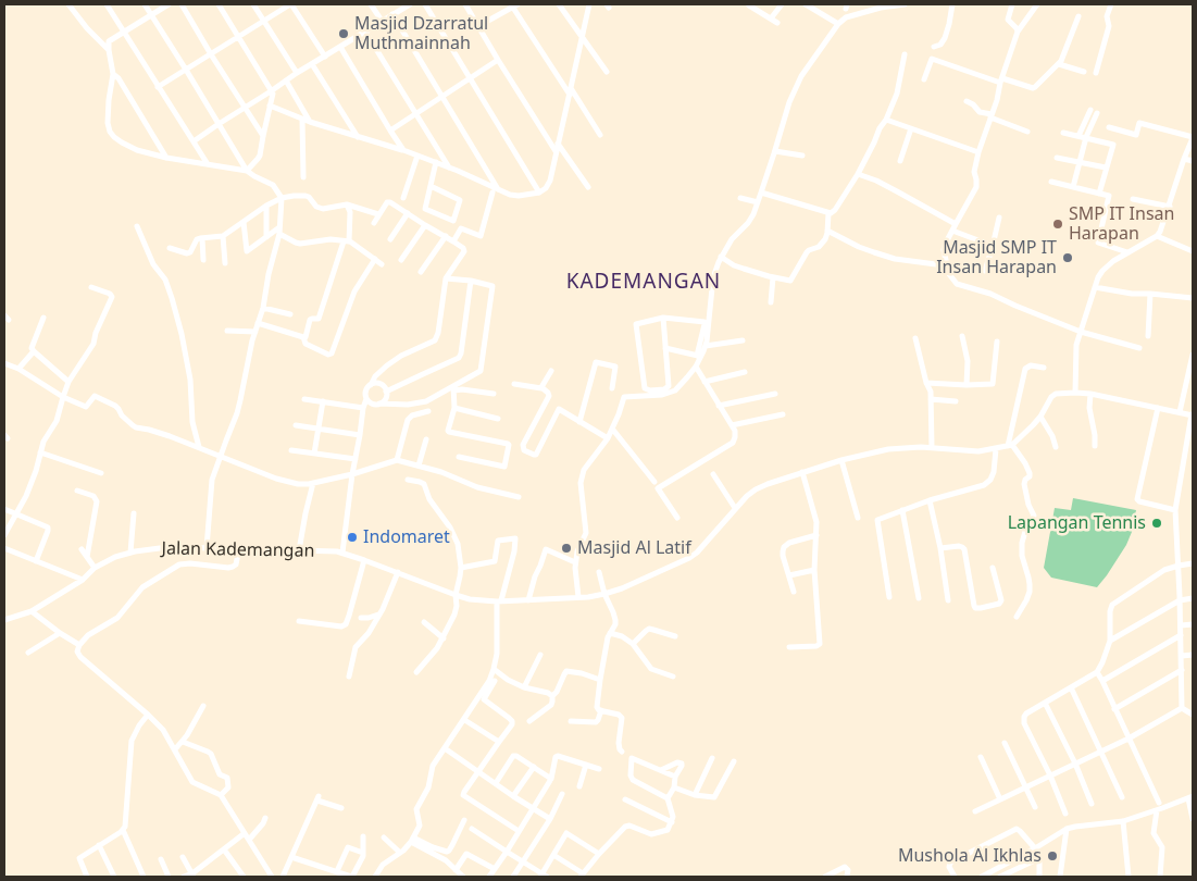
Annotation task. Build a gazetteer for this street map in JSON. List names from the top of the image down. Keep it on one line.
{"streets":{"street":["Jalan Kademangan"]},"districts":["KADEMANGAN"],"places":["Masjid Dzarratul Muthmainnah","SMP IT Insan Harapan","Masjid SMP IT Insan Harapan","Lapangan Tennis","Indomaret","Masjid Al Latif","Mushola Al Ikhlas"]}
